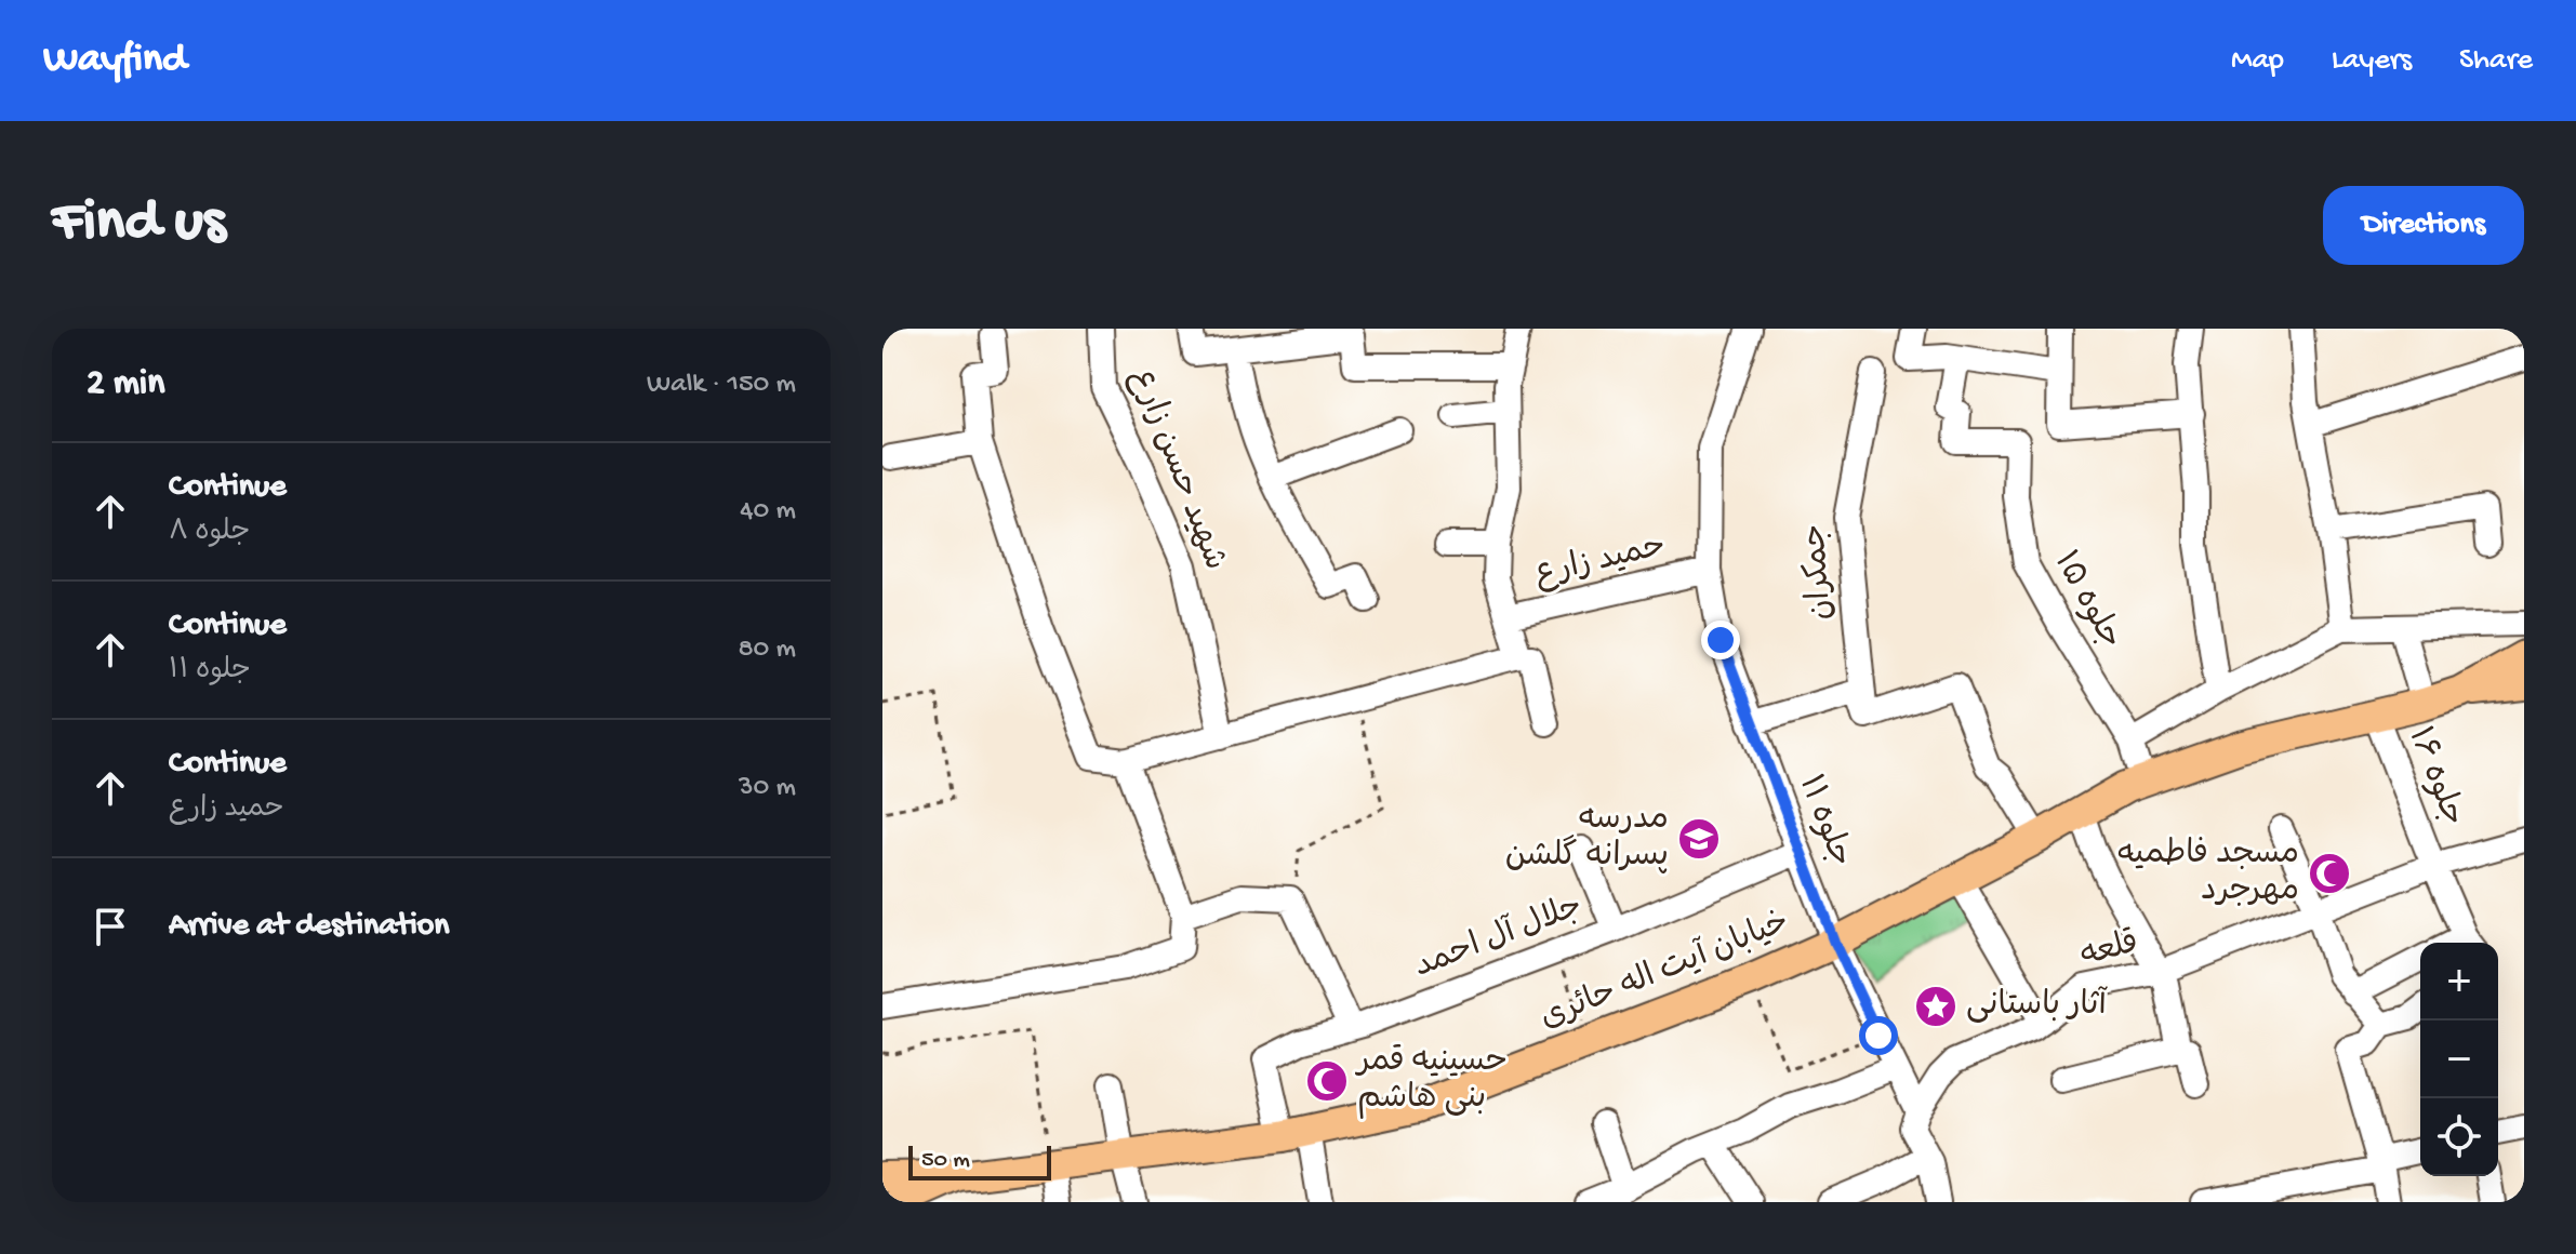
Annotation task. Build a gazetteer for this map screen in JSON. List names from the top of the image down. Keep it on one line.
{"streets":{"main road":["خیابان آیت اله حائری"],"street":["شهید حسن زارع","حمید زارع","جمکران","جلوه ۱۵","جلوه ۱۶","جلوه ۱۱","جلال آل احمد","قلعه"]},"crossings":[["حمید زارع","جلوه ۱۱"],["جلوه ۱۵","خیابان آیت اله حائری"],["جلوه ۱۶","قلعه"],["جلوه ۱۶","خیابان آیت اله حائری"],["جلوه ۱۱","جلال آل احمد"],["جلوه ۱۱","قلعه"],["جلوه ۱۱","خیابان آیت اله حائری"],["جلال آل احمد","خیابان آیت اله حائری"]],"places":{"school or university":["مدرسه پسرانه گلشن"],"mosque":["مسجد فاطمیه مهرجرد","حسینیه قمر بنی هاشم"],"place":["آثار باستانی"]},"scale_bar":"50 m","page":{"header":"Wayfind","nav":["Map","Layers","Share"],"buttons":"Directions","title":"Find us","heading":["2 min","Walk · 150 m"],"list":[["Continue","جلوه ۸","40 m"],["Continue","جلوه ۱۱","80 m"],["Continue","حمید زارع","30 m"],"Arrive at destination"],"map_buttons":["+","−"],"scale":"50 m"}}
